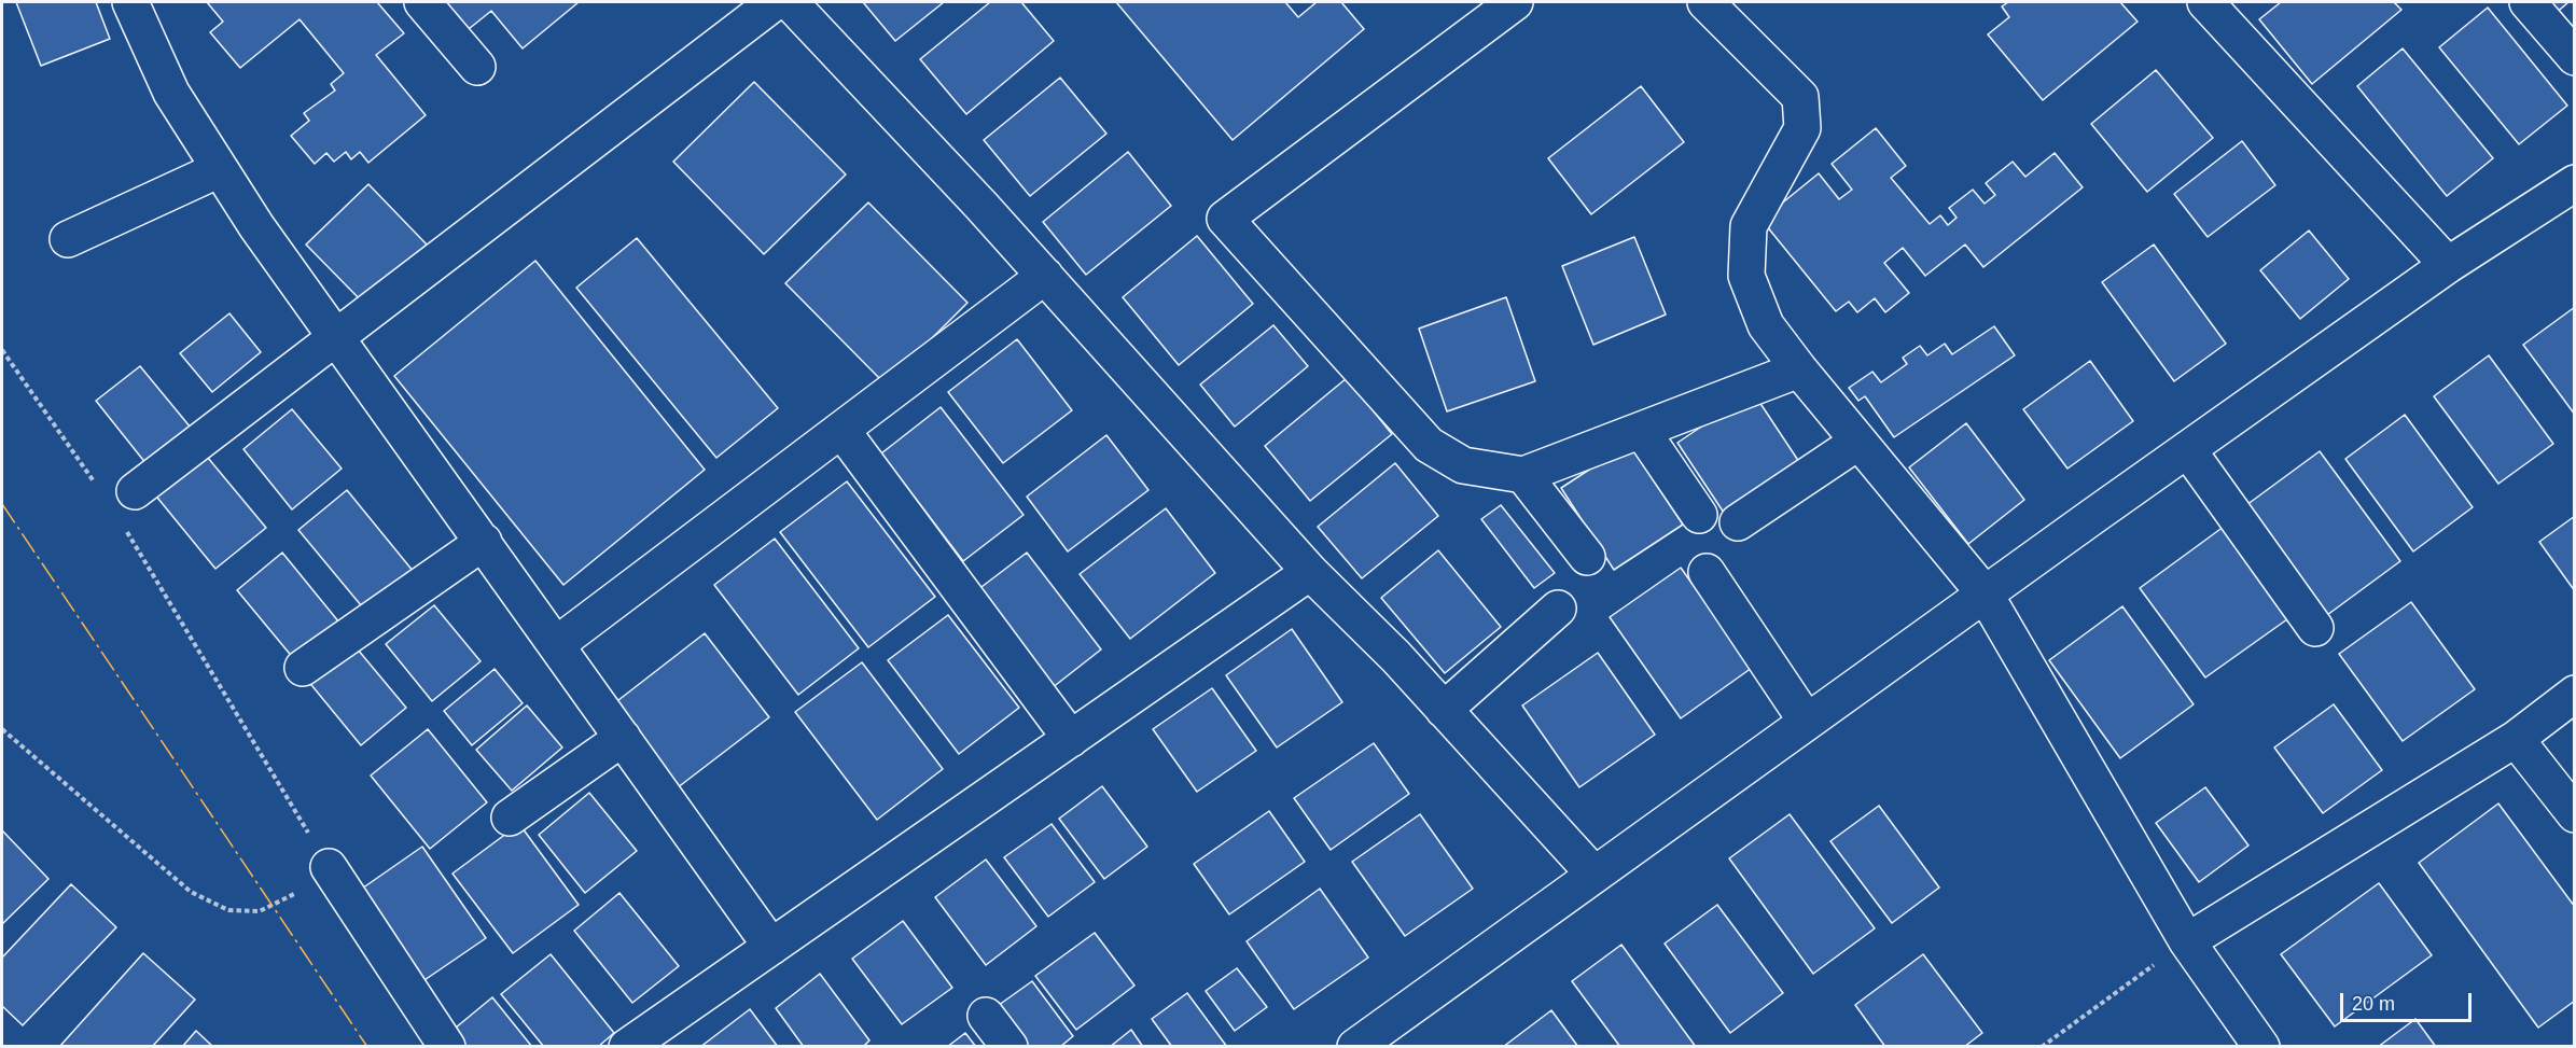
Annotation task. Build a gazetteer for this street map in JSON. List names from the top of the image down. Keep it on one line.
{"scale_bar":"20 m"}
